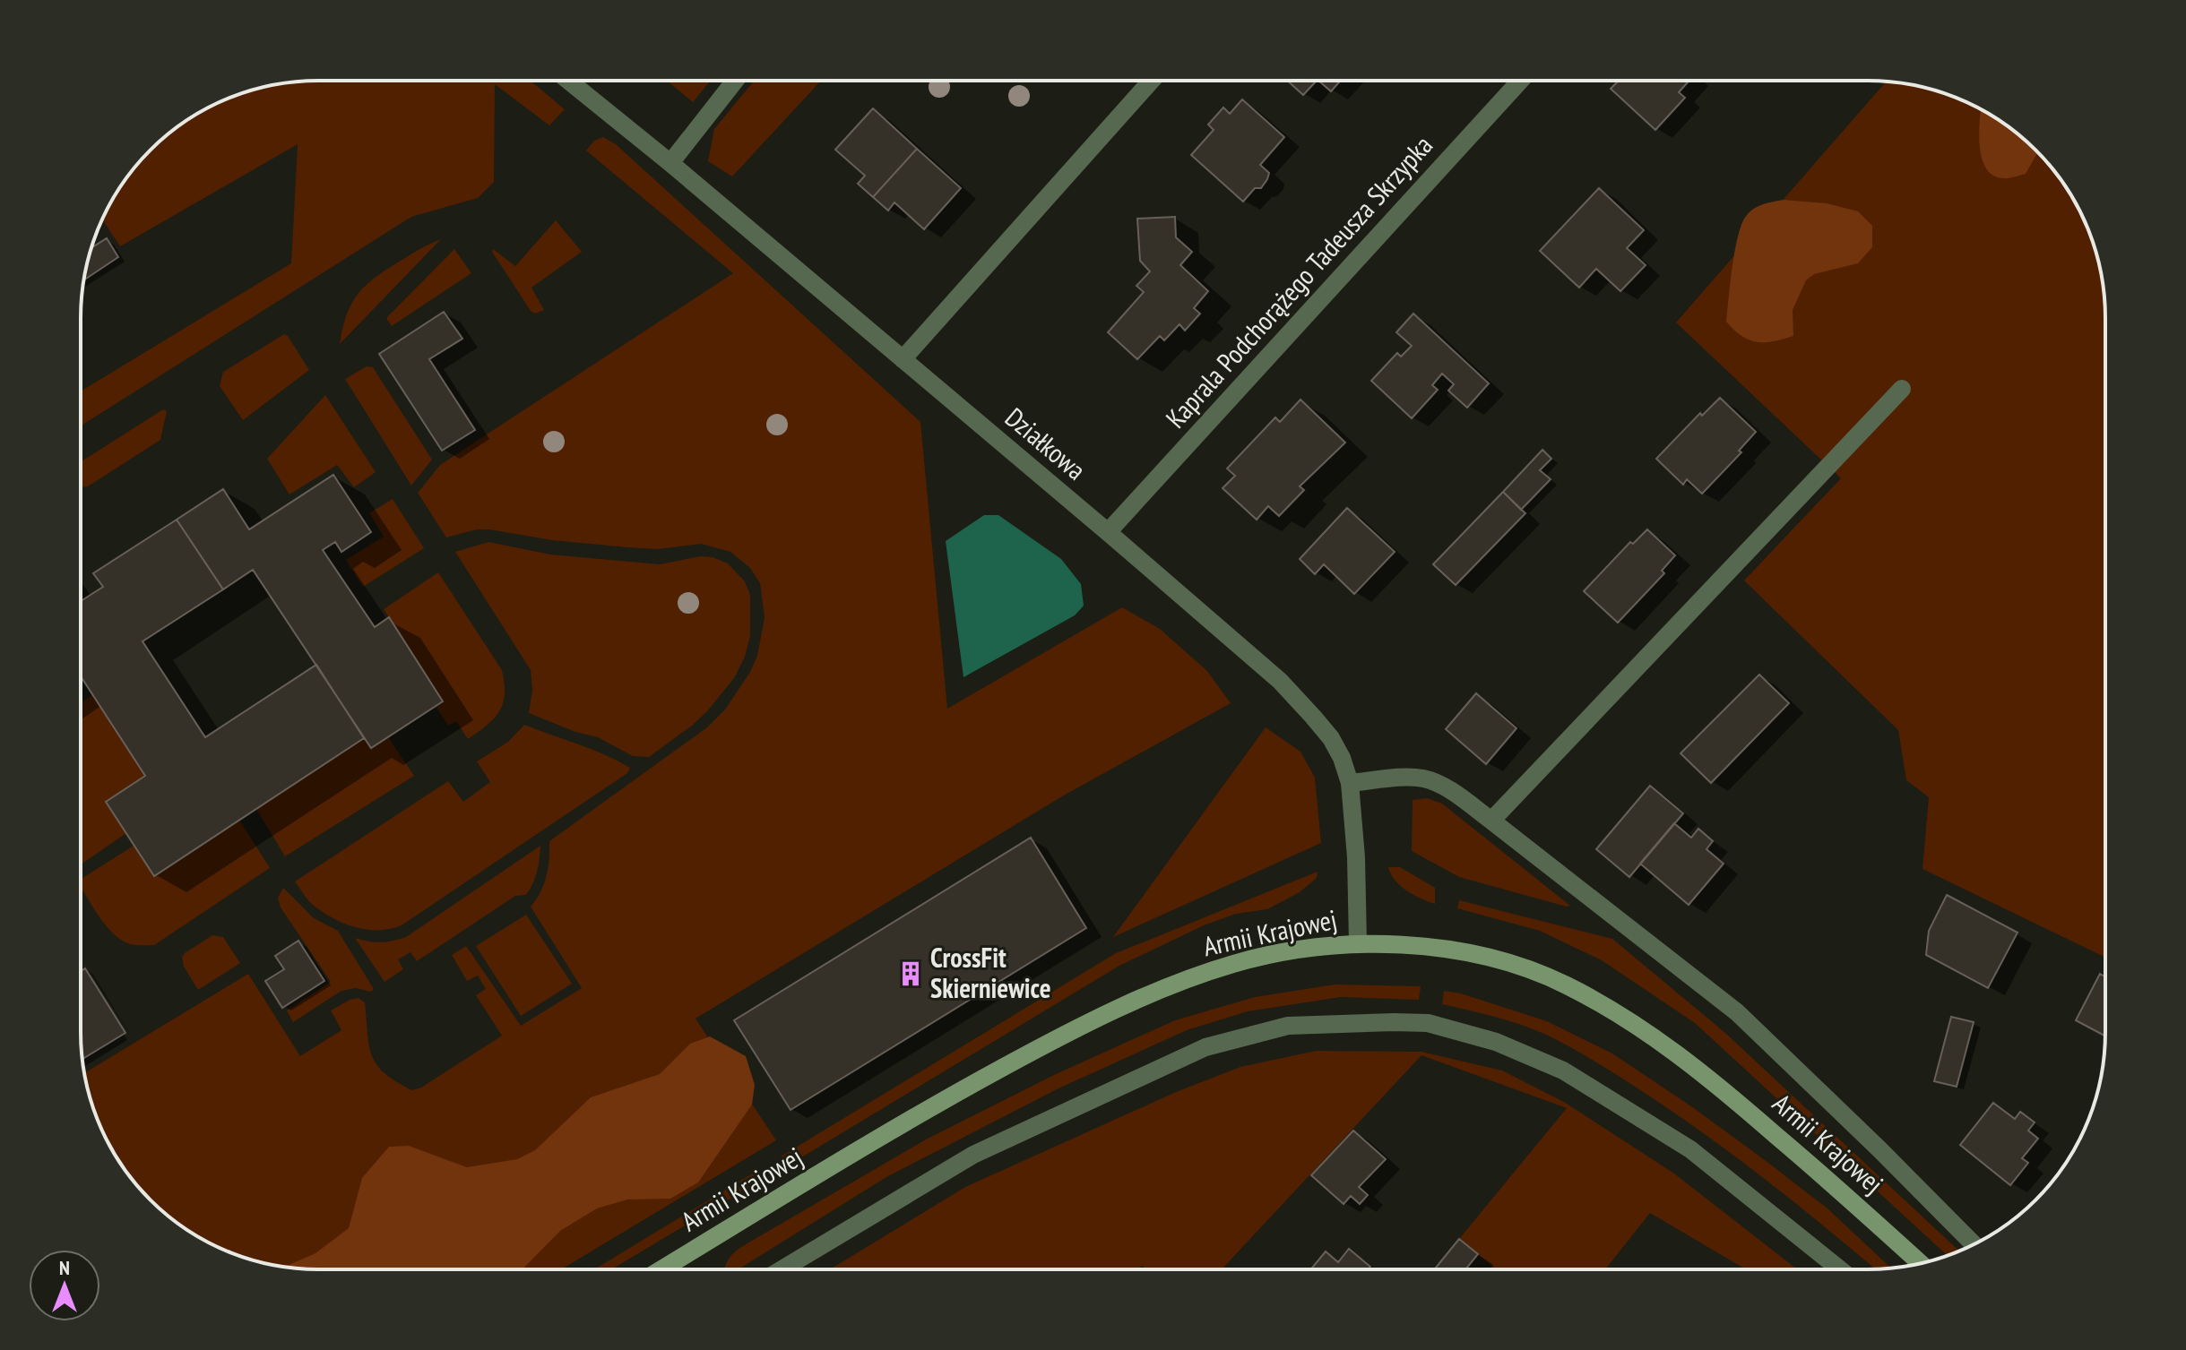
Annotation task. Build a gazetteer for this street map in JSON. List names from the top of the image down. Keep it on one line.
{"streets":{"street":["Kaprala Podchorążego Tadeusza Skrzypka","Działkowa","Armii Krajowej"]},"crossings":[["Kaprala Podchorążego Tadeusza Skrzypka","Działkowa"],["Działkowa","Armii Krajowej"]],"places":{"building":["CrossFit Skierniewice"]},"north":"top"}
